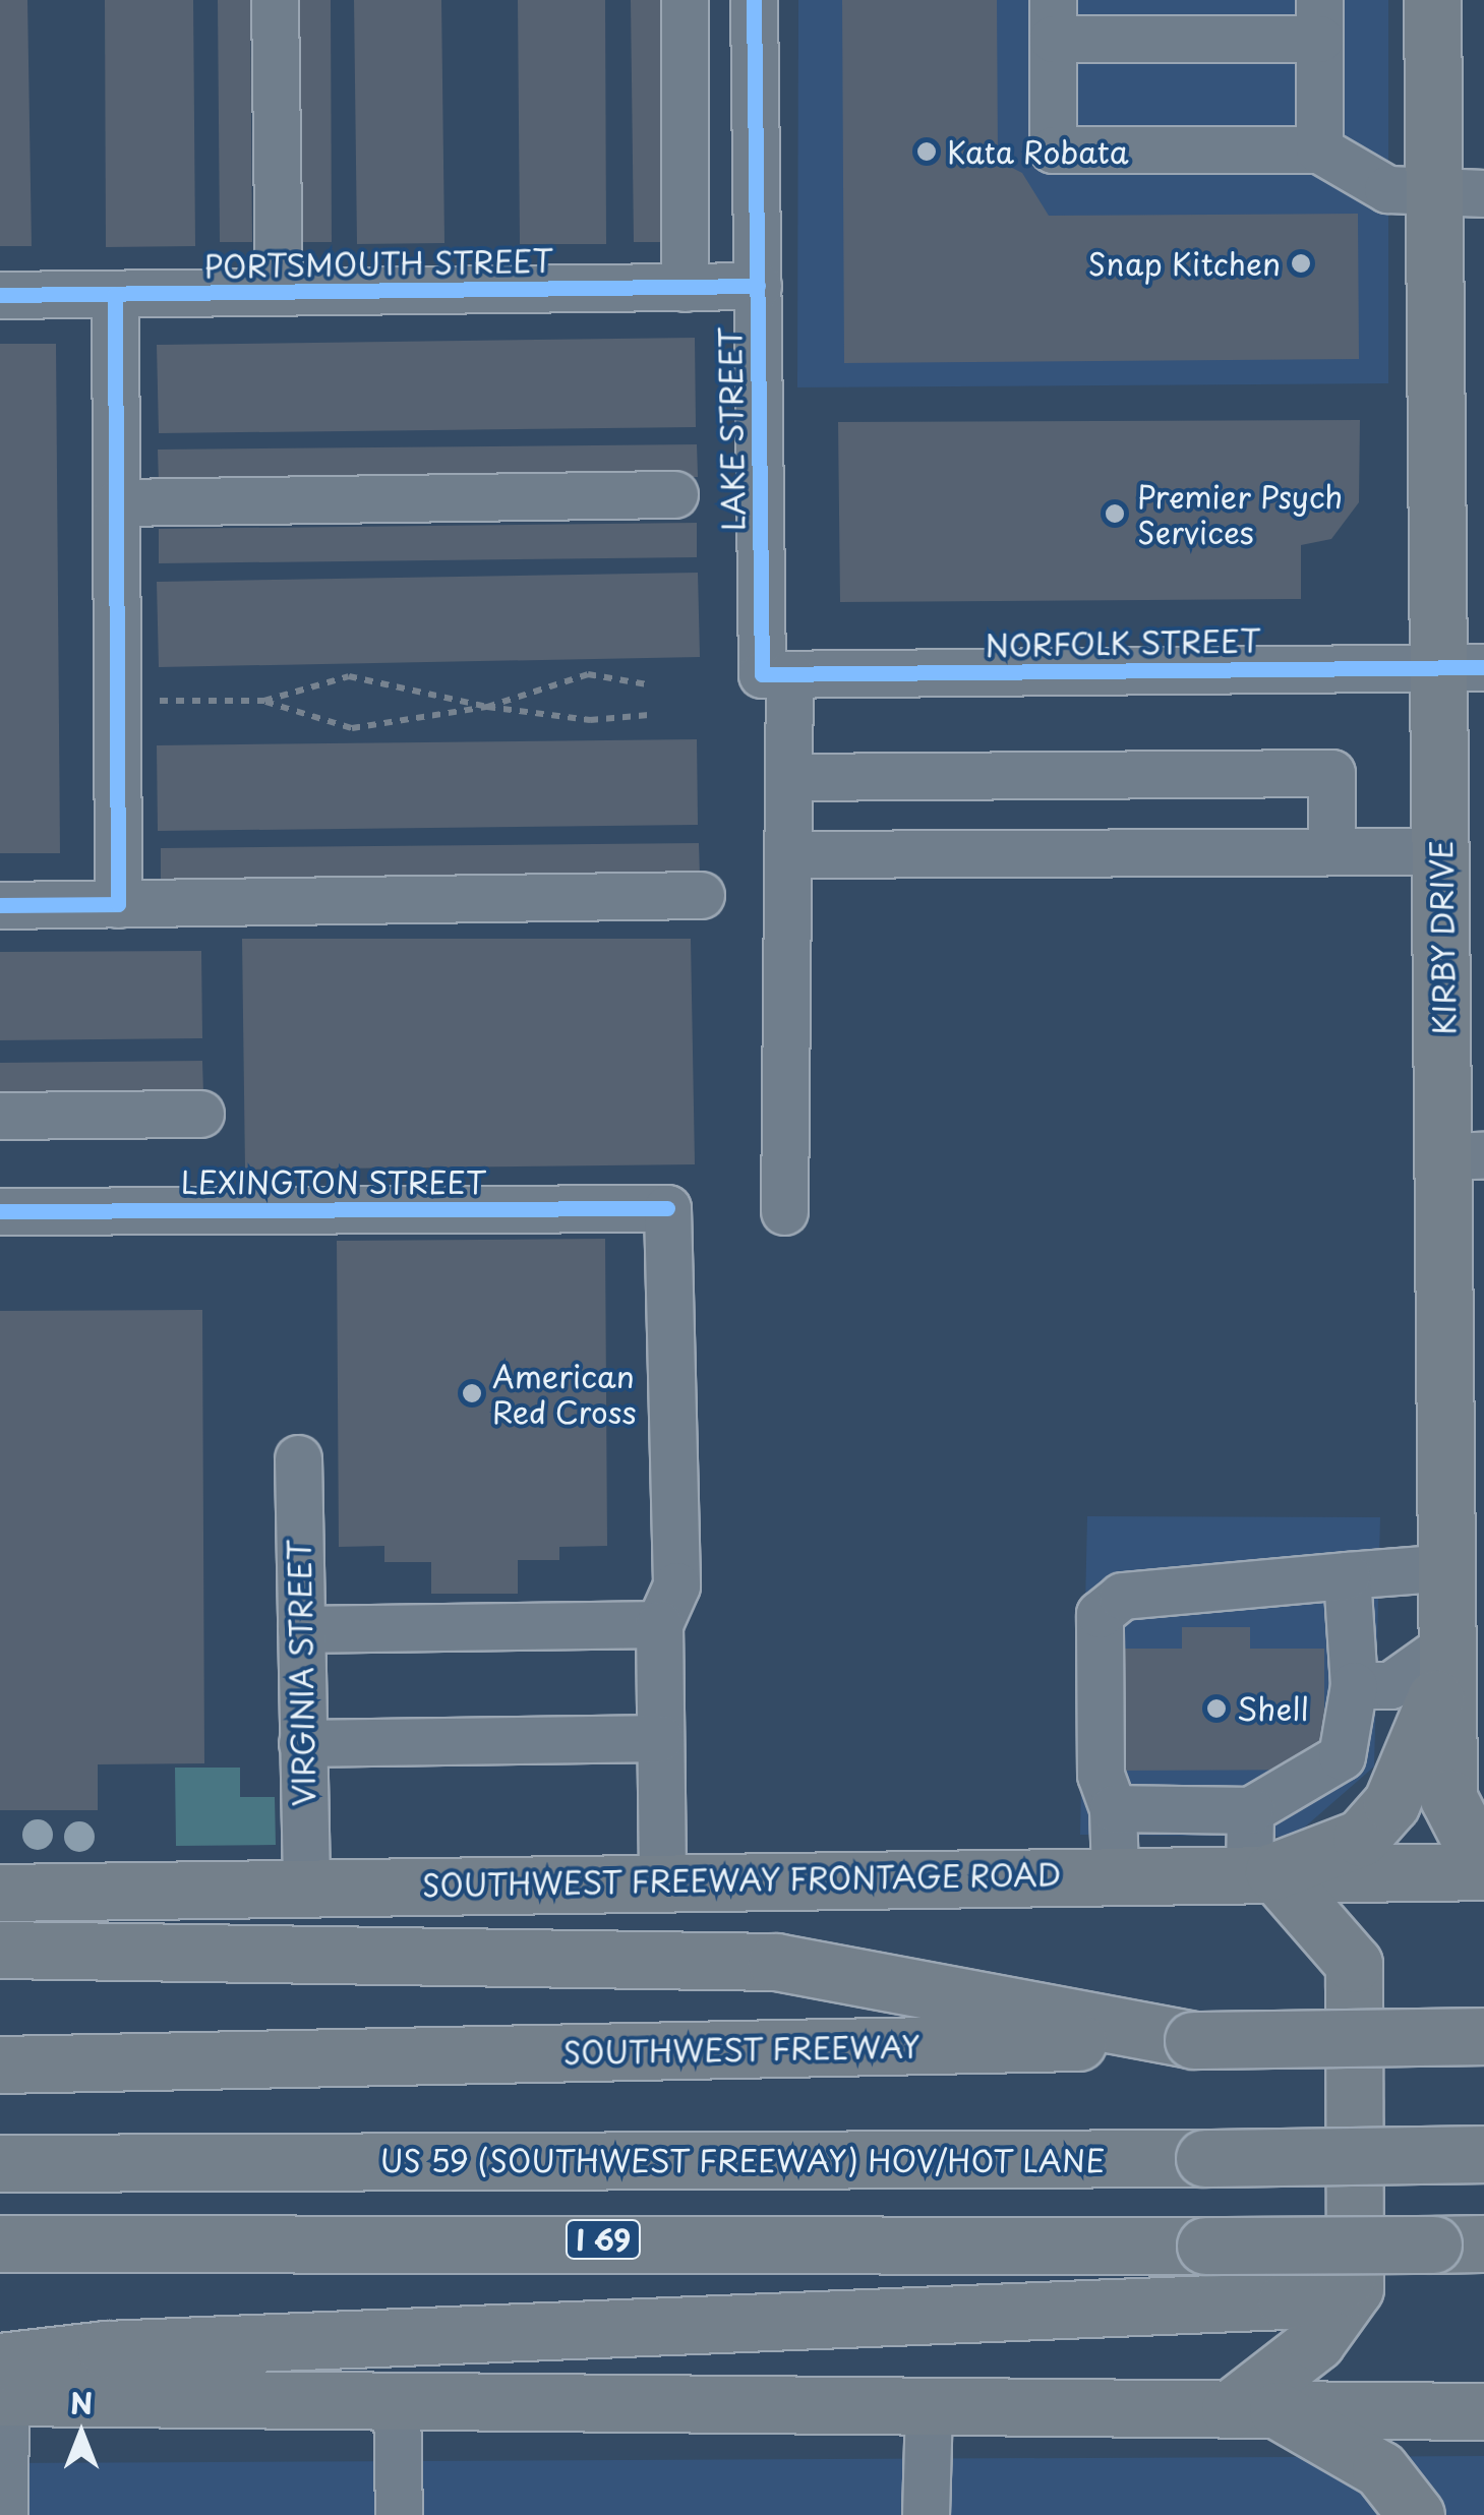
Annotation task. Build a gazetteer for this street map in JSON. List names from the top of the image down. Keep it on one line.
{"streets":{"main road":["KIRBY DRIVE","SOUTHWEST FREEWAY FRONTAGE ROAD","SOUTHWEST FREEWAY","US 59 (SOUTHWEST FREEWAY) HOV/HOT LANE","I 69"],"street":["PORTSMOUTH STREET","LAKE STREET","NORFOLK STREET","LEXINGTON STREET","VIRGINIA STREET"]},"crossings":[["PORTSMOUTH STREET","LAKE STREET"],["LAKE STREET","NORFOLK STREET"],["NORFOLK STREET","KIRBY DRIVE"],["KIRBY DRIVE","SOUTHWEST FREEWAY FRONTAGE ROAD"],["VIRGINIA STREET","SOUTHWEST FREEWAY FRONTAGE ROAD"]],"places":["Kata Robata","Snap Kitchen","Premier Psych Services","American Red Cross","Shell"],"north":"top"}
